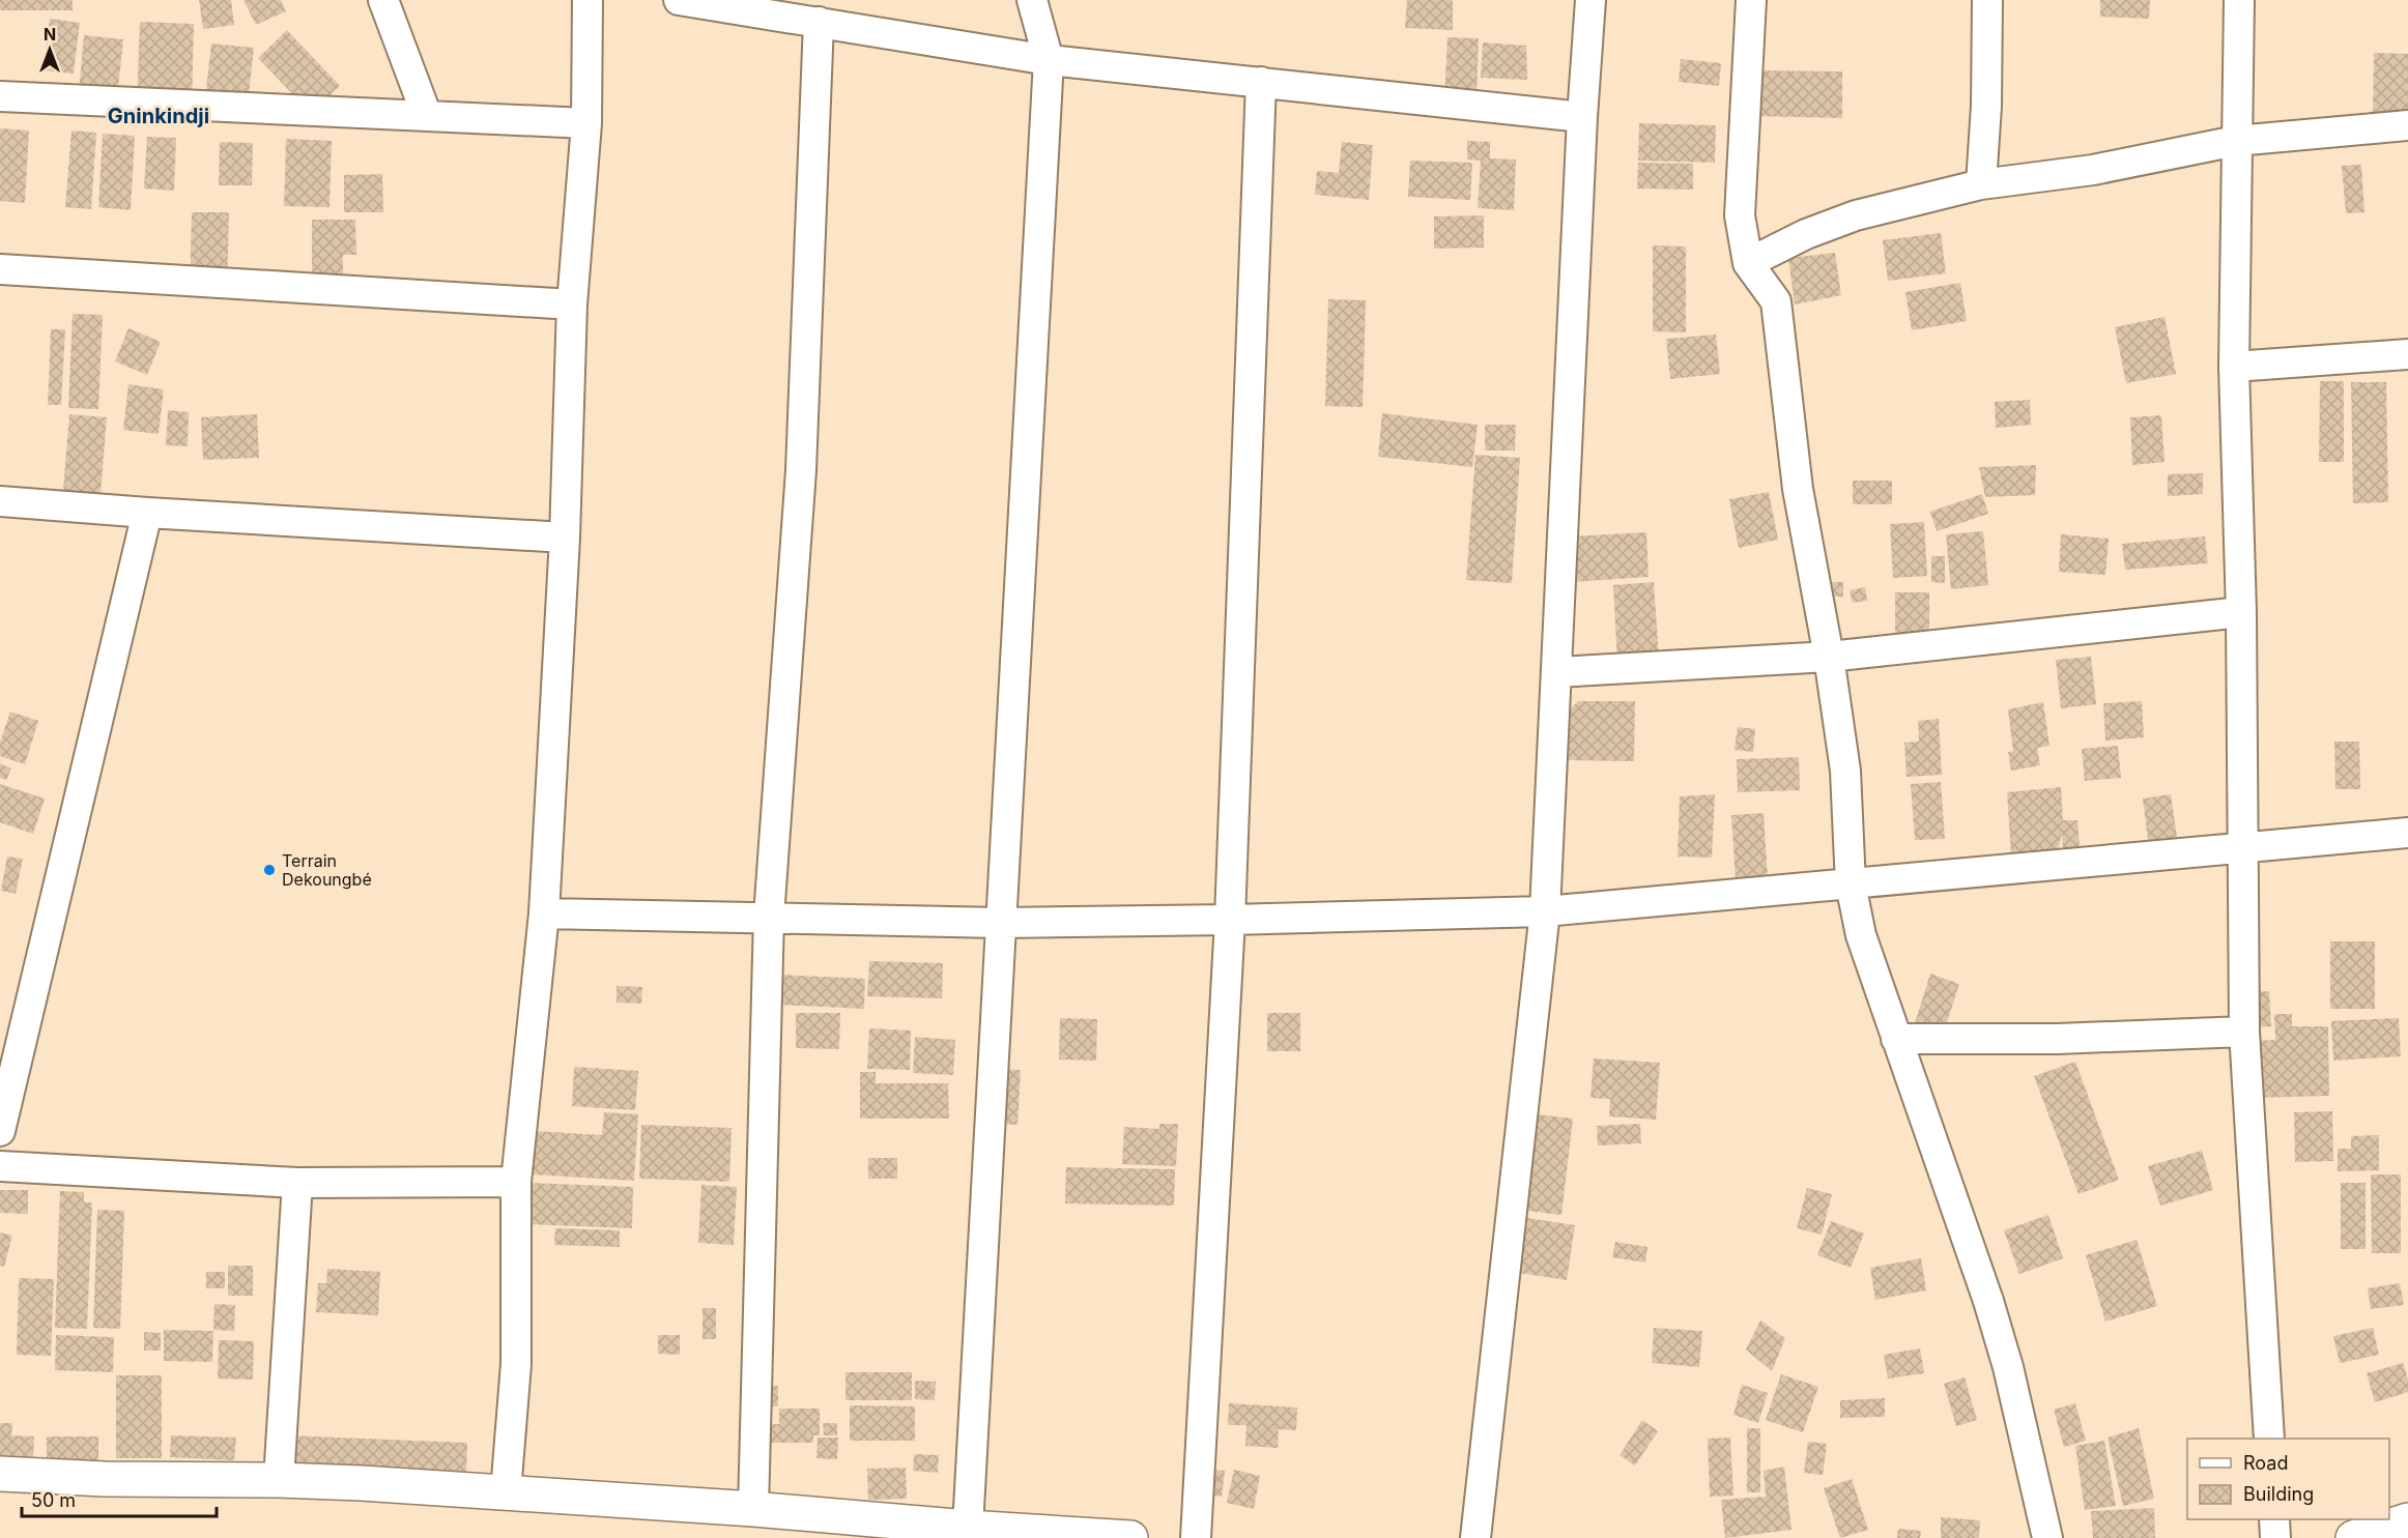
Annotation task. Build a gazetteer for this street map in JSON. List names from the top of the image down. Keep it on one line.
{"districts":["Gninkindji"],"places":["Terrain Dekoungbé"],"legend":["Road","Building"],"scale_bar":"50 m","north":"top"}
